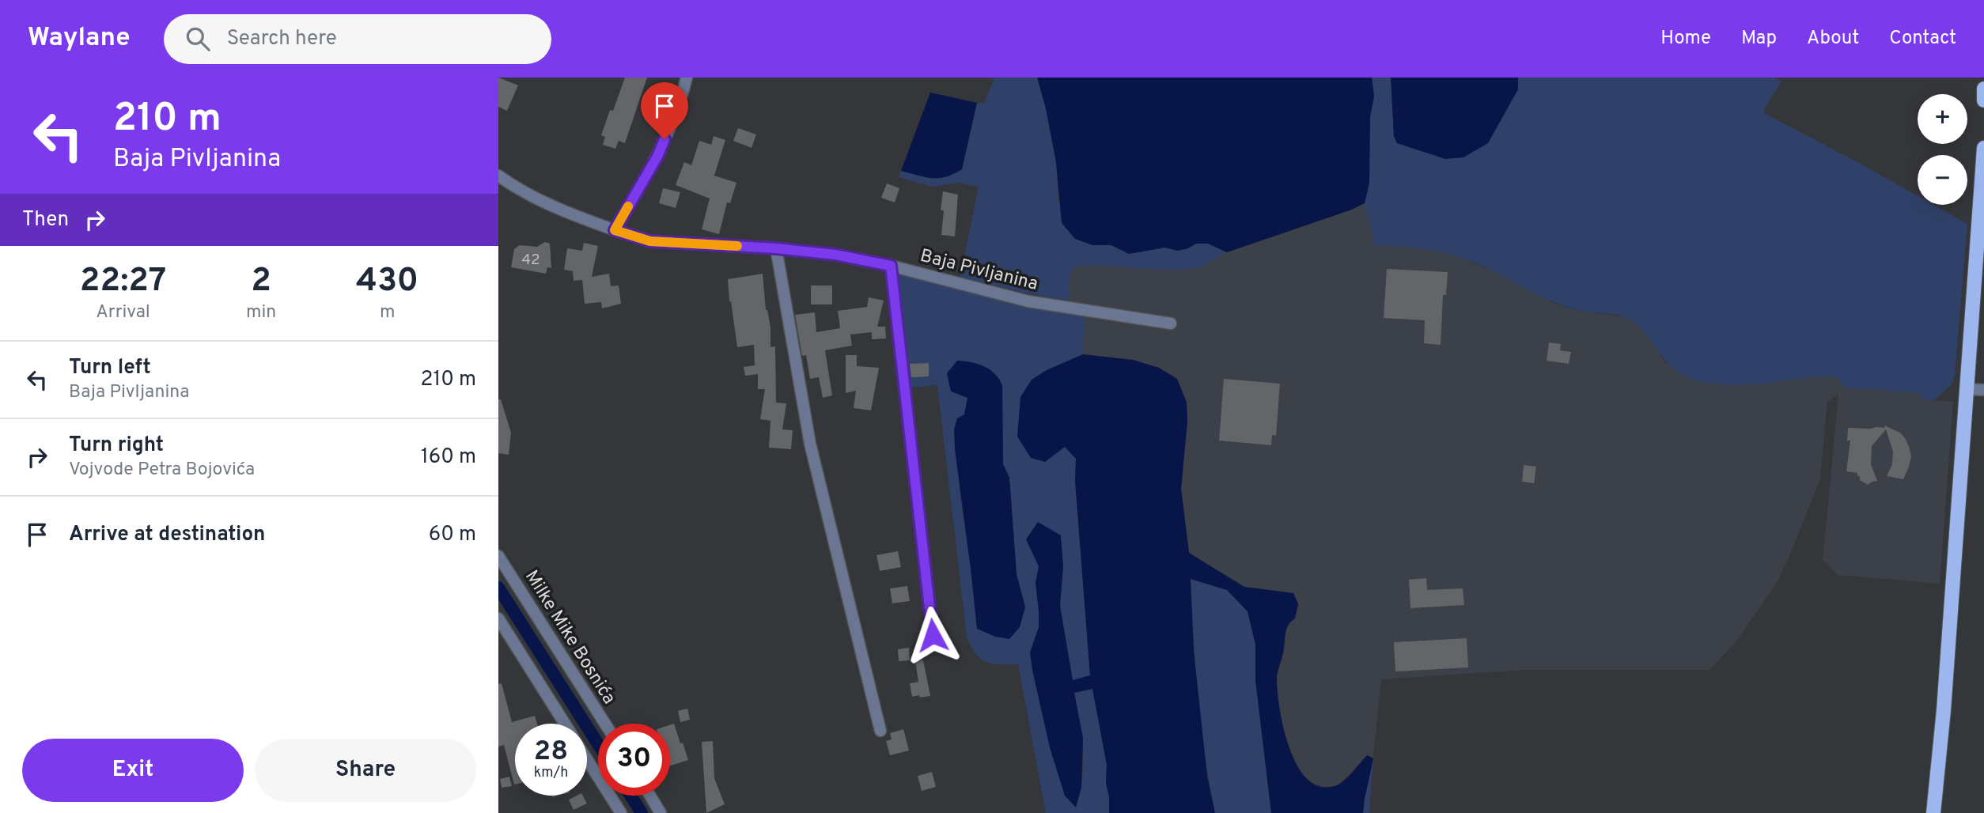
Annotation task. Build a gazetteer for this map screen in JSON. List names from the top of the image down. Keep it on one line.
{"streets":{"street":["Baja Pivljanina","Milke Mike Bosnića"]},"house_numbers":["42"],"page":{"header":"Waylane","search":"Search here","nav":["Home","Map","About","Contact"],"turn":["210 m","Baja Pivljanina"],"map_buttons":["+","−"],"then":"Then","eta":["22:27","Arrival","2","min","430","m"],"list":[{"name":"Turn left","note":"Baja Pivljanina","value":"210 m"},{"name":"Turn right","note":"Vojvode Petra Bojovića","value":"160 m"},{"name":"Arrive at destination","value":"60 m"}],"speed":"28 km/h","limit":"30","buttons":["Exit","Share"]}}
